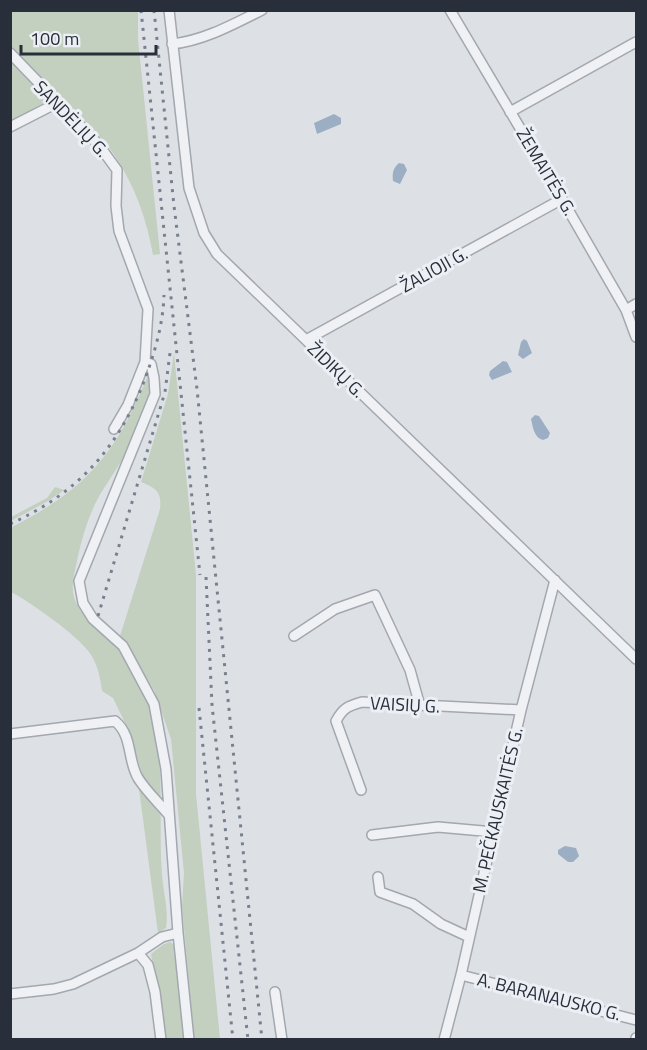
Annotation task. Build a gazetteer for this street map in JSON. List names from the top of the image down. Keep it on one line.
{"streets":{"street":["SANDĖLIŲ G.","ŽEMAITĖS G.","ŽALIOJI G.","ŽIDIKŲ G.","VAISIŲ G.","M. PEČKAUSKAITĖS G.","A. BARANAUSKO G."]},"crossings":[["ŽEMAITĖS G.","ŽALIOJI G."],["ŽALIOJI G.","ŽIDIKŲ G."],["ŽIDIKŲ G.","M. PEČKAUSKAITĖS G."],["VAISIŲ G.","M. PEČKAUSKAITĖS G."],["M. PEČKAUSKAITĖS G.","A. BARANAUSKO G."]],"scale_bar":"100 m"}
